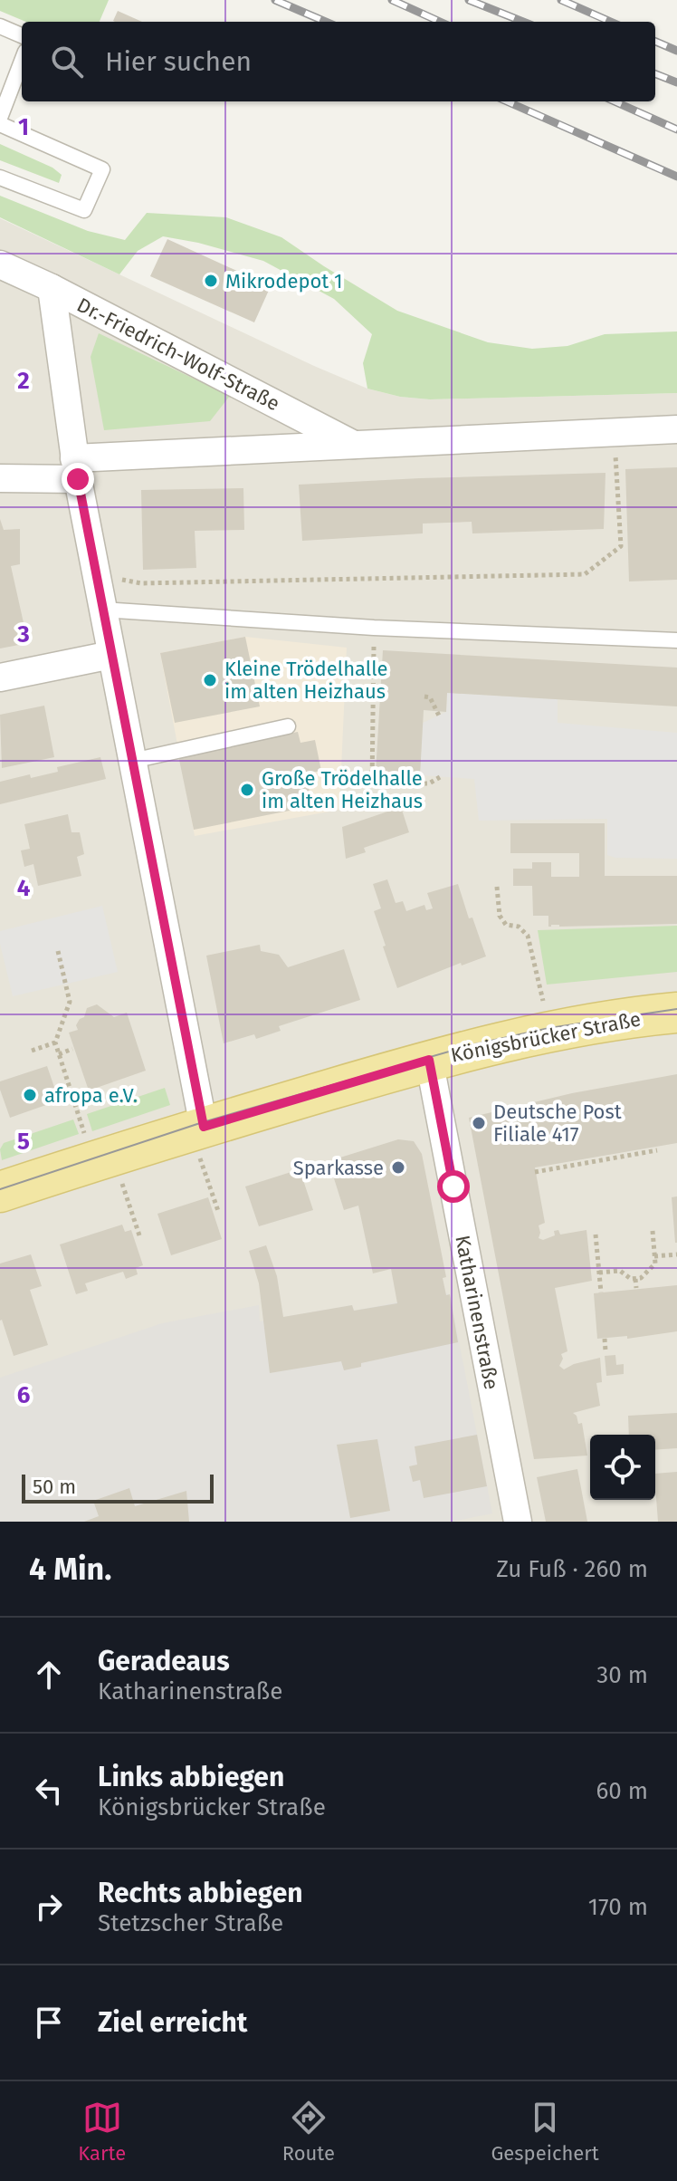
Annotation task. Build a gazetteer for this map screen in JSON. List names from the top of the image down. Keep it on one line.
{"streets":{"main road":["Königsbrücker Straße"],"street":["Dr.-Friedrich-Wolf-Straße","Katharinenstraße"]},"crossings":[["Königsbrücker Straße","Katharinenstraße"]],"places":["Mikrodepot 1","Kleine Trödelhalle im alten Heizhaus","Große Trödelhalle im alten Heizhaus","afropa e.V.","Deutsche Post Filiale 417","Sparkasse"],"scale_bar":"50 m","page":{"search":"Hier suchen","scale":"50 m","heading":["4 Min.","Zu Fuß · 260 m"],"list":[["Geradeaus","Katharinenstraße","30 m"],["Links abbiegen","Königsbrücker Straße","60 m"],["Rechts abbiegen","Stetzscher Straße","170 m"],"Ziel erreicht"],"nav":["Karte","Route","Gespeichert"]},"grid":{"rows":["1","2","3","4","5","6"]}}
